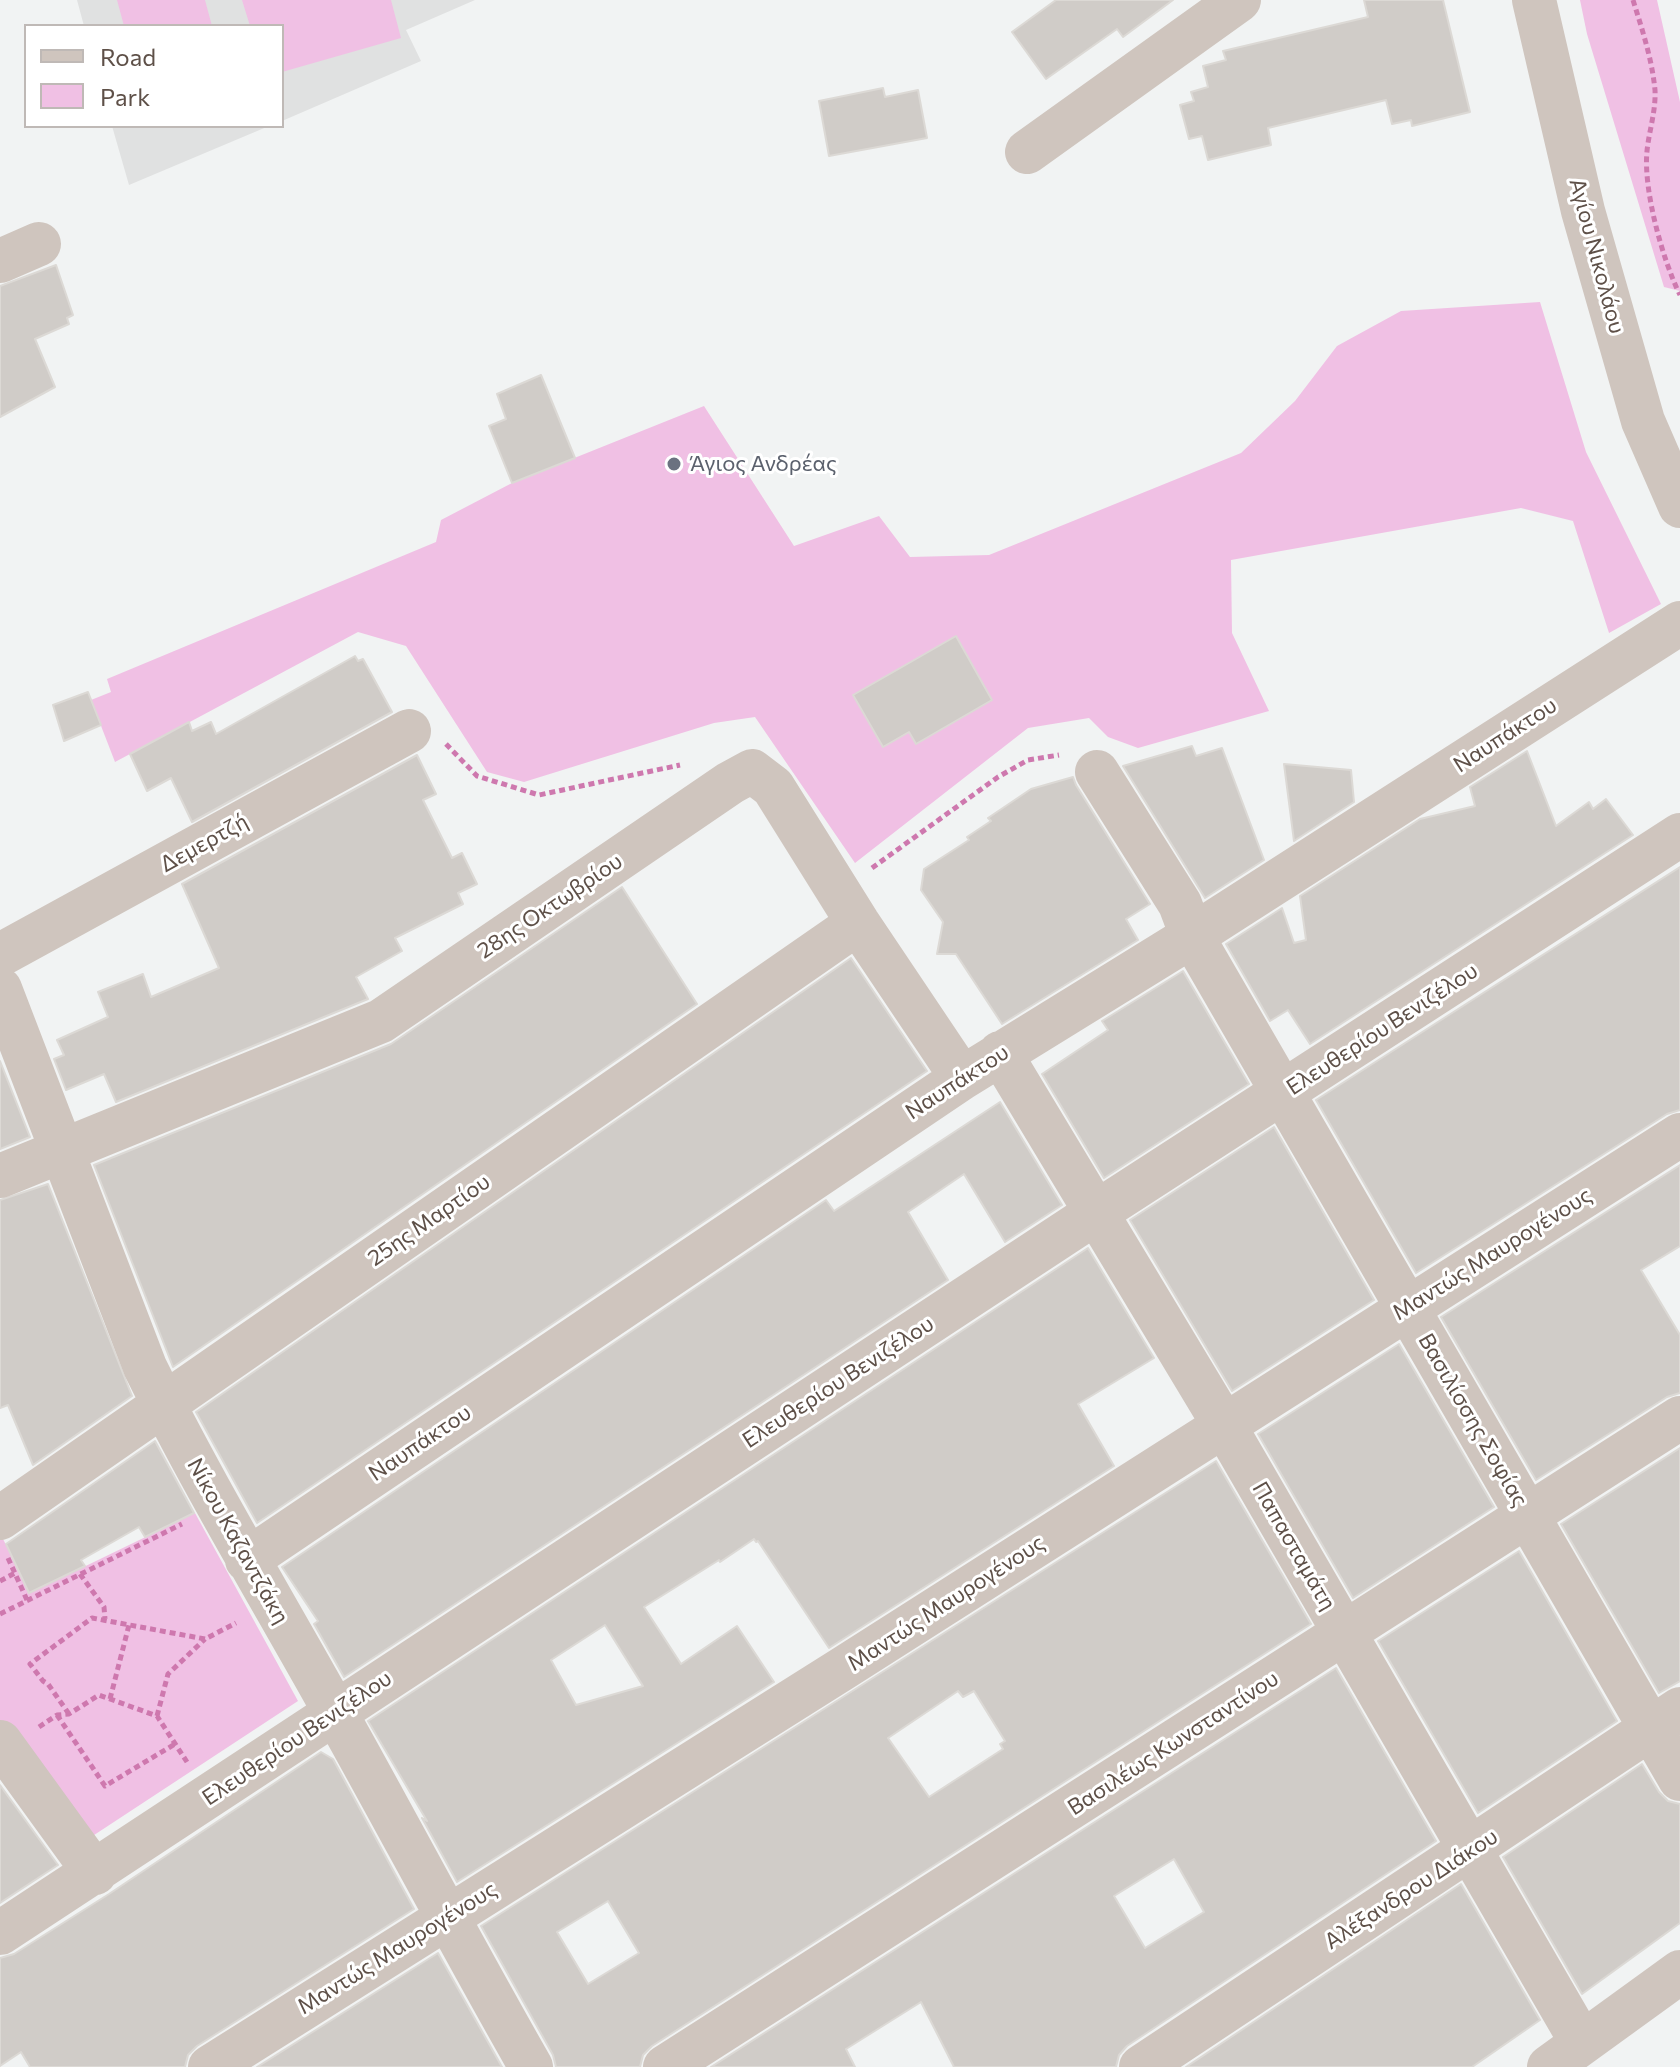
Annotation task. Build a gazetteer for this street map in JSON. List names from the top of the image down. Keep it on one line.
{"streets":{"street":["Αγίου Νικολάου","Ναυπάκτου","Δεμερτζή","28ης Οκτωβρίου","Ελευθερίου Βενιζέλου","25ης Μαρτίου","Μαντώς Μαυρογένους","Βασιλίσσης Σοφίας","Νίκου Καζαντζάκη","Παπασταμάτη","Βασιλέως Κωνσταντίνου","Αλέξανδρου Διάκου"]},"crossings":[["Ναυπάκτου","28ης Οκτωβρίου"],["Ναυπάκτου","Βασιλίσσης Σοφίας"],["Ναυπάκτου","Νίκου Καζαντζάκη"],["Ναυπάκτου","Παπασταμάτη"],["28ης Οκτωβρίου","25ης Μαρτίου"],["28ης Οκτωβρίου","Νίκου Καζαντζάκη"],["Ελευθερίου Βενιζέλου","Βασιλίσσης Σοφίας"],["Ελευθερίου Βενιζέλου","Νίκου Καζαντζάκη"],["Ελευθερίου Βενιζέλου","Παπασταμάτη"],["25ης Μαρτίου","Νίκου Καζαντζάκη"],["Μαντώς Μαυρογένους","Βασιλίσσης Σοφίας"],["Μαντώς Μαυρογένους","Νίκου Καζαντζάκη"],["Μαντώς Μαυρογένους","Παπασταμάτη"],["Βασιλίσσης Σοφίας","Βασιλέως Κωνσταντίνου"],["Βασιλίσσης Σοφίας","Αλέξανδρου Διάκου"],["Παπασταμάτη","Βασιλέως Κωνσταντίνου"],["Παπασταμάτη","Αλέξανδρου Διάκου"]],"places":["Άγιος Ανδρέας"],"legend":["Road","Park"]}
